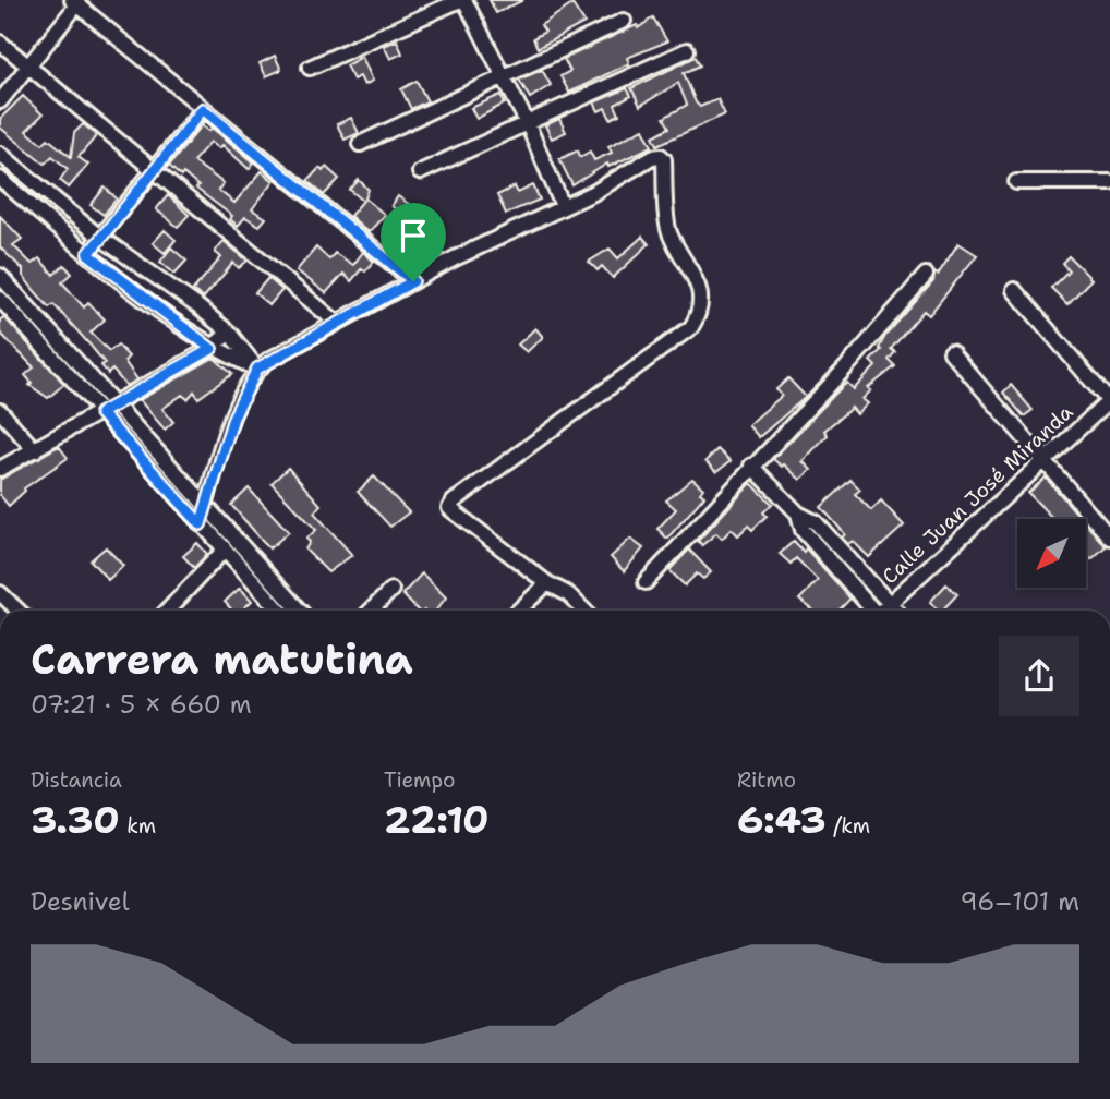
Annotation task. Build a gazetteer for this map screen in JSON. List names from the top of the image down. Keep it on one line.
{"streets":{"street":["Calle Juan José Miranda"]},"north":"bottom left","page":{"heading":["Carrera matutina","07:21 · 5 × 660 m"],"stats":[["Distancia","3.30 km"],["Tiempo","22:10"],["Ritmo","6:43 /km"]],"chart":["Desnivel","96–101 m"]}}
